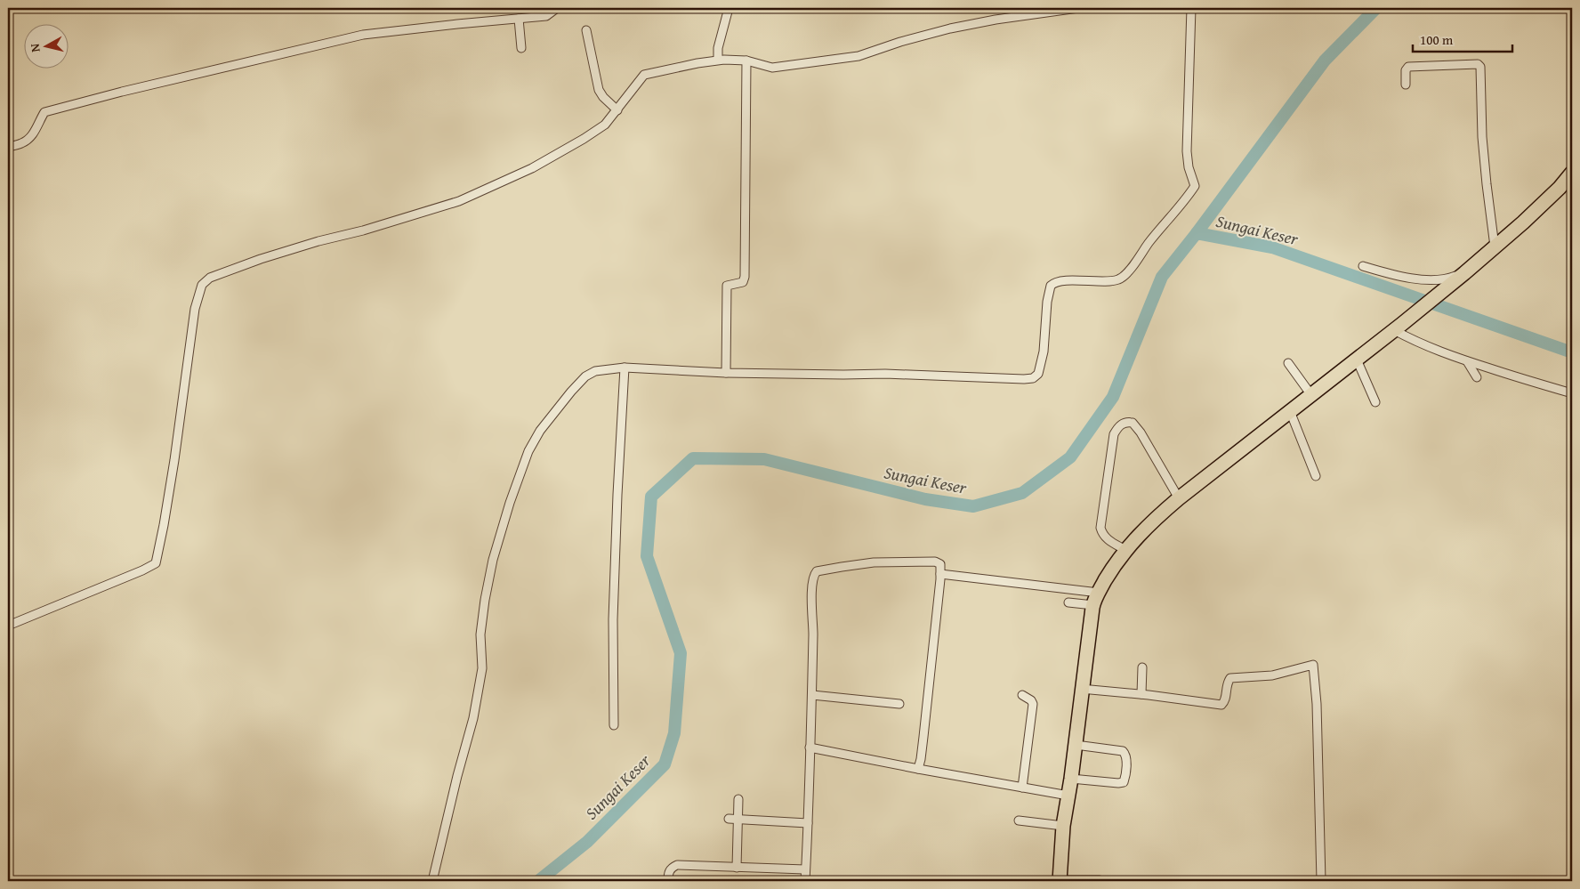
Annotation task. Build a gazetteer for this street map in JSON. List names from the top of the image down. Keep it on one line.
{"water":["Sungai Keser"],"scale_bar":"100 m","north":"left"}
